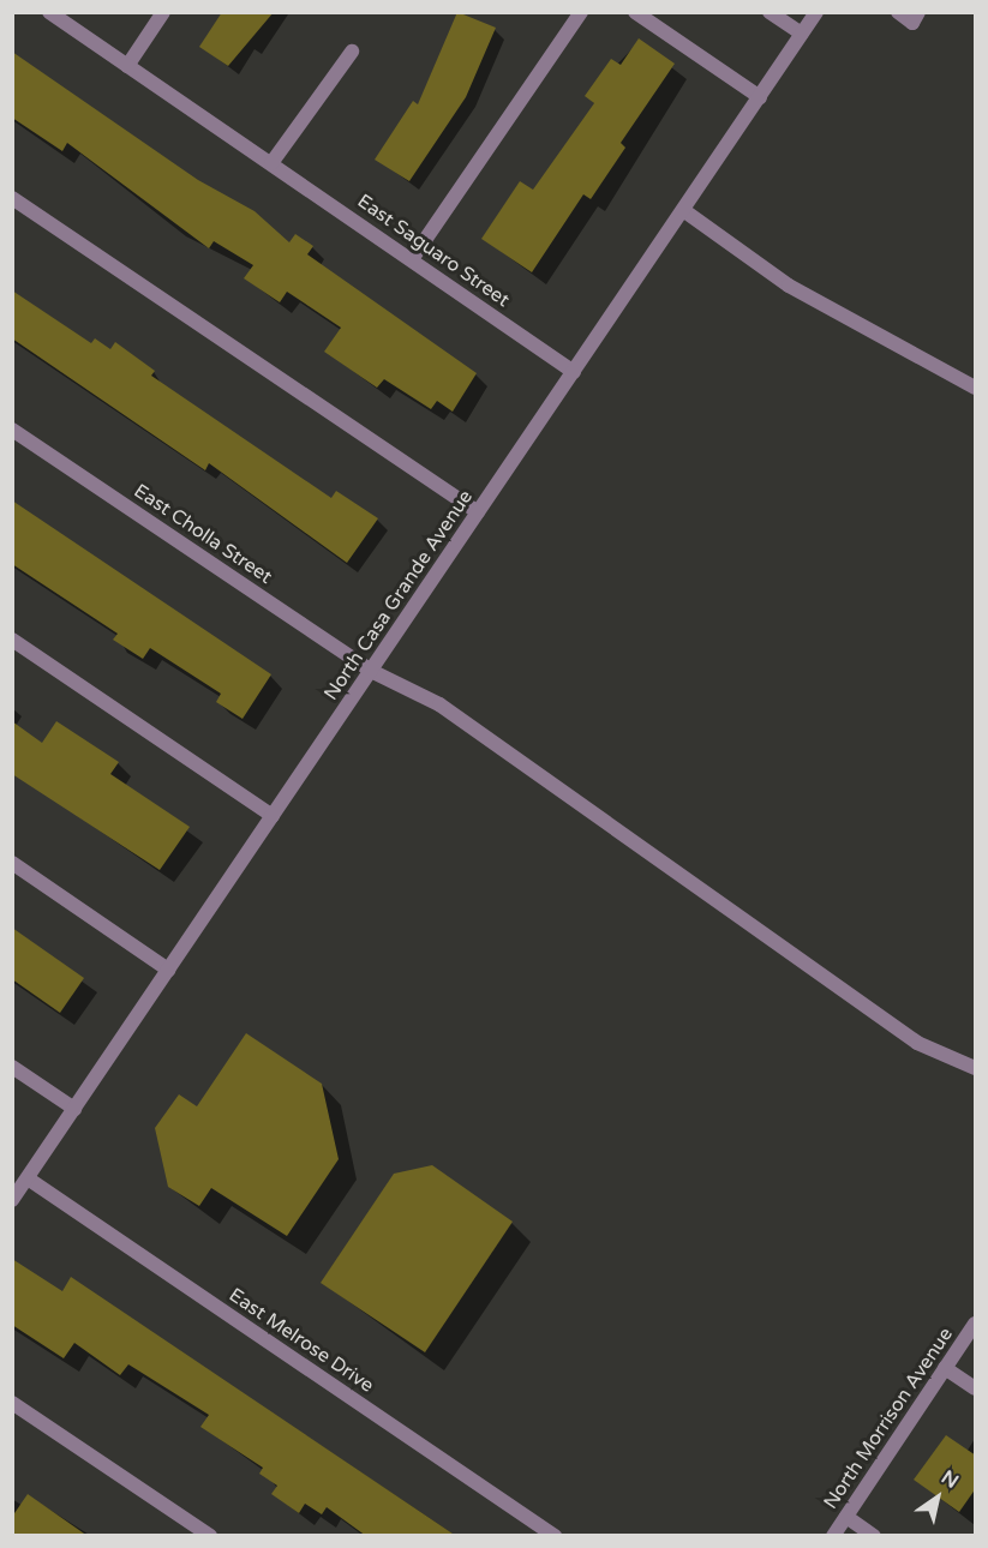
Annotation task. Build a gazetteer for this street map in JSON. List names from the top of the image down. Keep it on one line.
{"streets":{"street":["East Saguaro Street","East Cholla Street","North Casa Grande Avenue","East Melrose Drive","North Morrison Avenue"]},"crossings":[["East Saguaro Street","North Casa Grande Avenue"],["East Cholla Street","North Casa Grande Avenue"],["North Casa Grande Avenue","East Melrose Drive"]],"north":"top right"}
